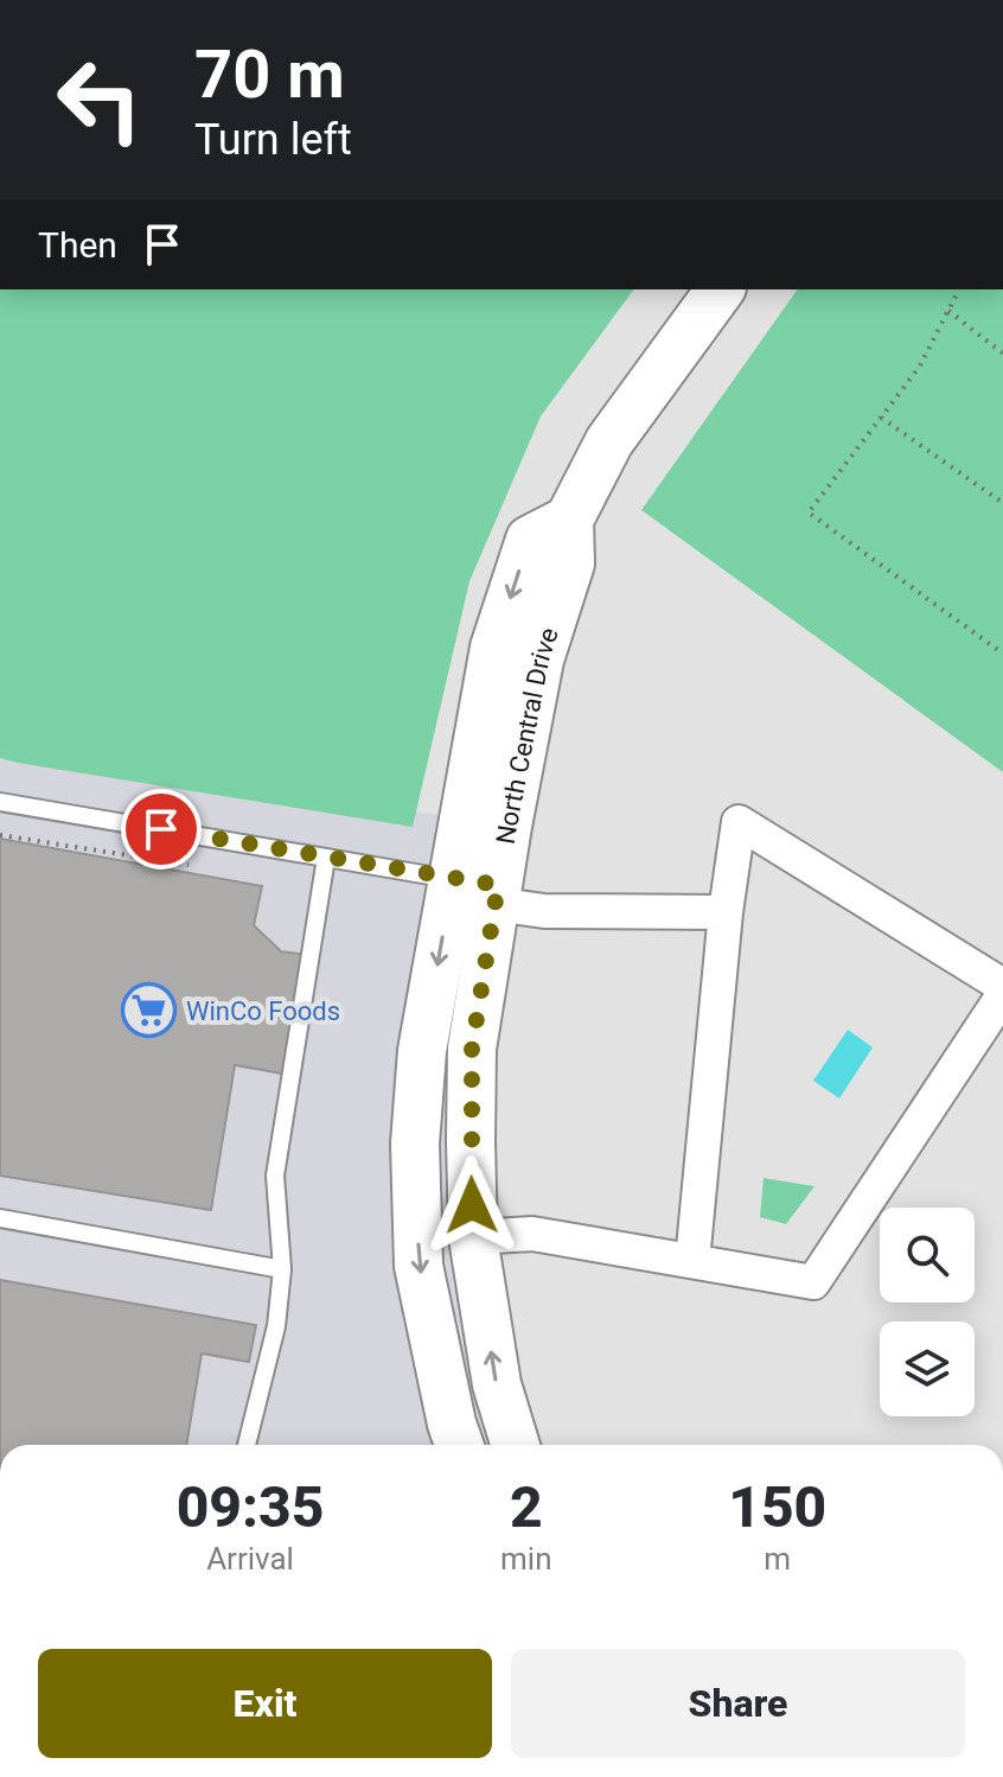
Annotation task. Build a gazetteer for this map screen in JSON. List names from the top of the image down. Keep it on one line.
{"places":{"supermarket":["WinCo Foods"]},"page":{"turn":["70 m","Turn left"],"then":"Then","eta":["09:35","Arrival","2","min","150","m"],"buttons":["Exit","Share"]}}
